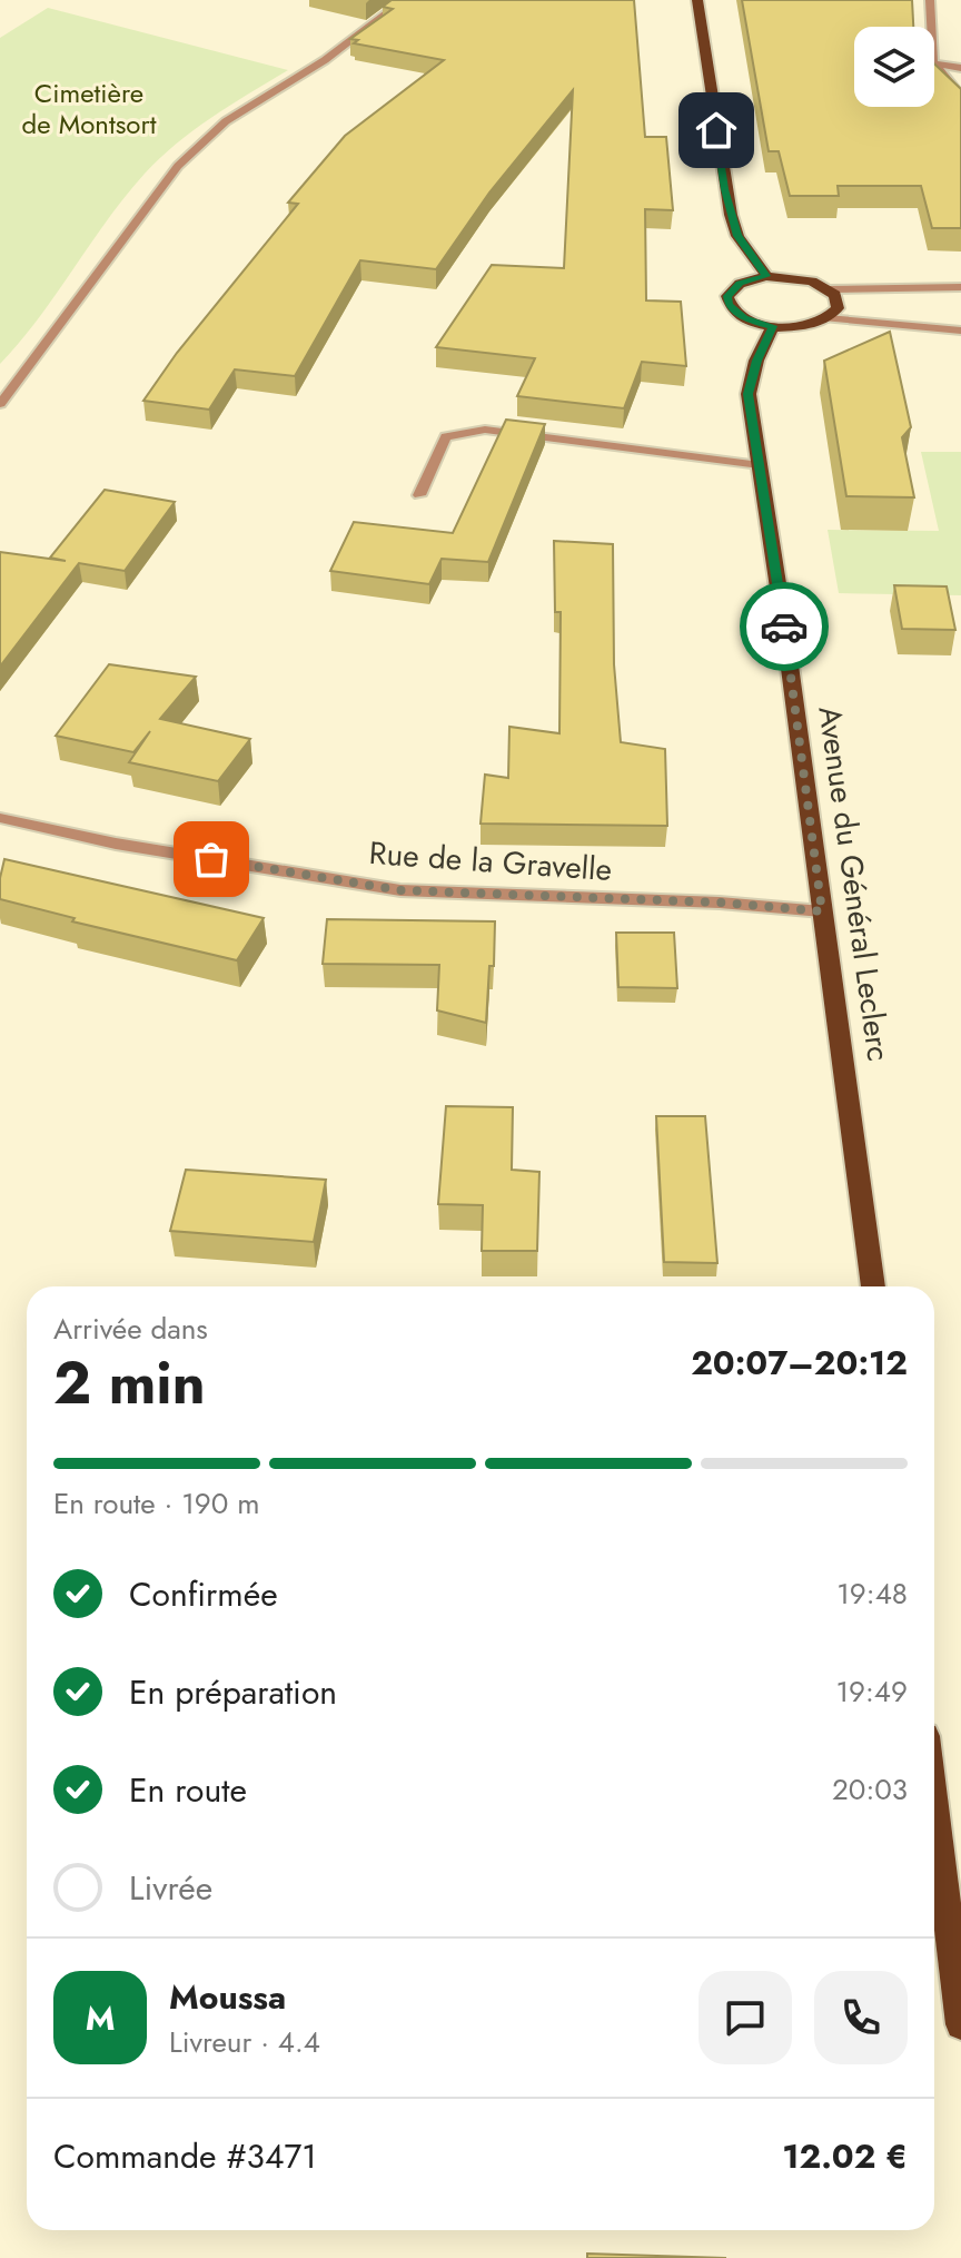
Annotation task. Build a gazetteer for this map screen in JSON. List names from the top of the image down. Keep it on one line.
{"streets":{"main road":["Avenue du Général Leclerc"],"street":["Rue de la Gravelle"]},"crossings":[["Rue de la Gravelle","Avenue du Général Leclerc"]],"parks":["Cimetière de Montsort"],"page":{"heading":["2 min","Arrivée dans","20:07–20:12"],"panel":["Moussa","Livreur · 4.4","Commande #3471","12.02 €"],"bar":"En route · 190 m","list":[["Confirmée","19:48"],["En préparation","19:49"],["En route","20:03"],"Livrée"],"round":"M"}}
